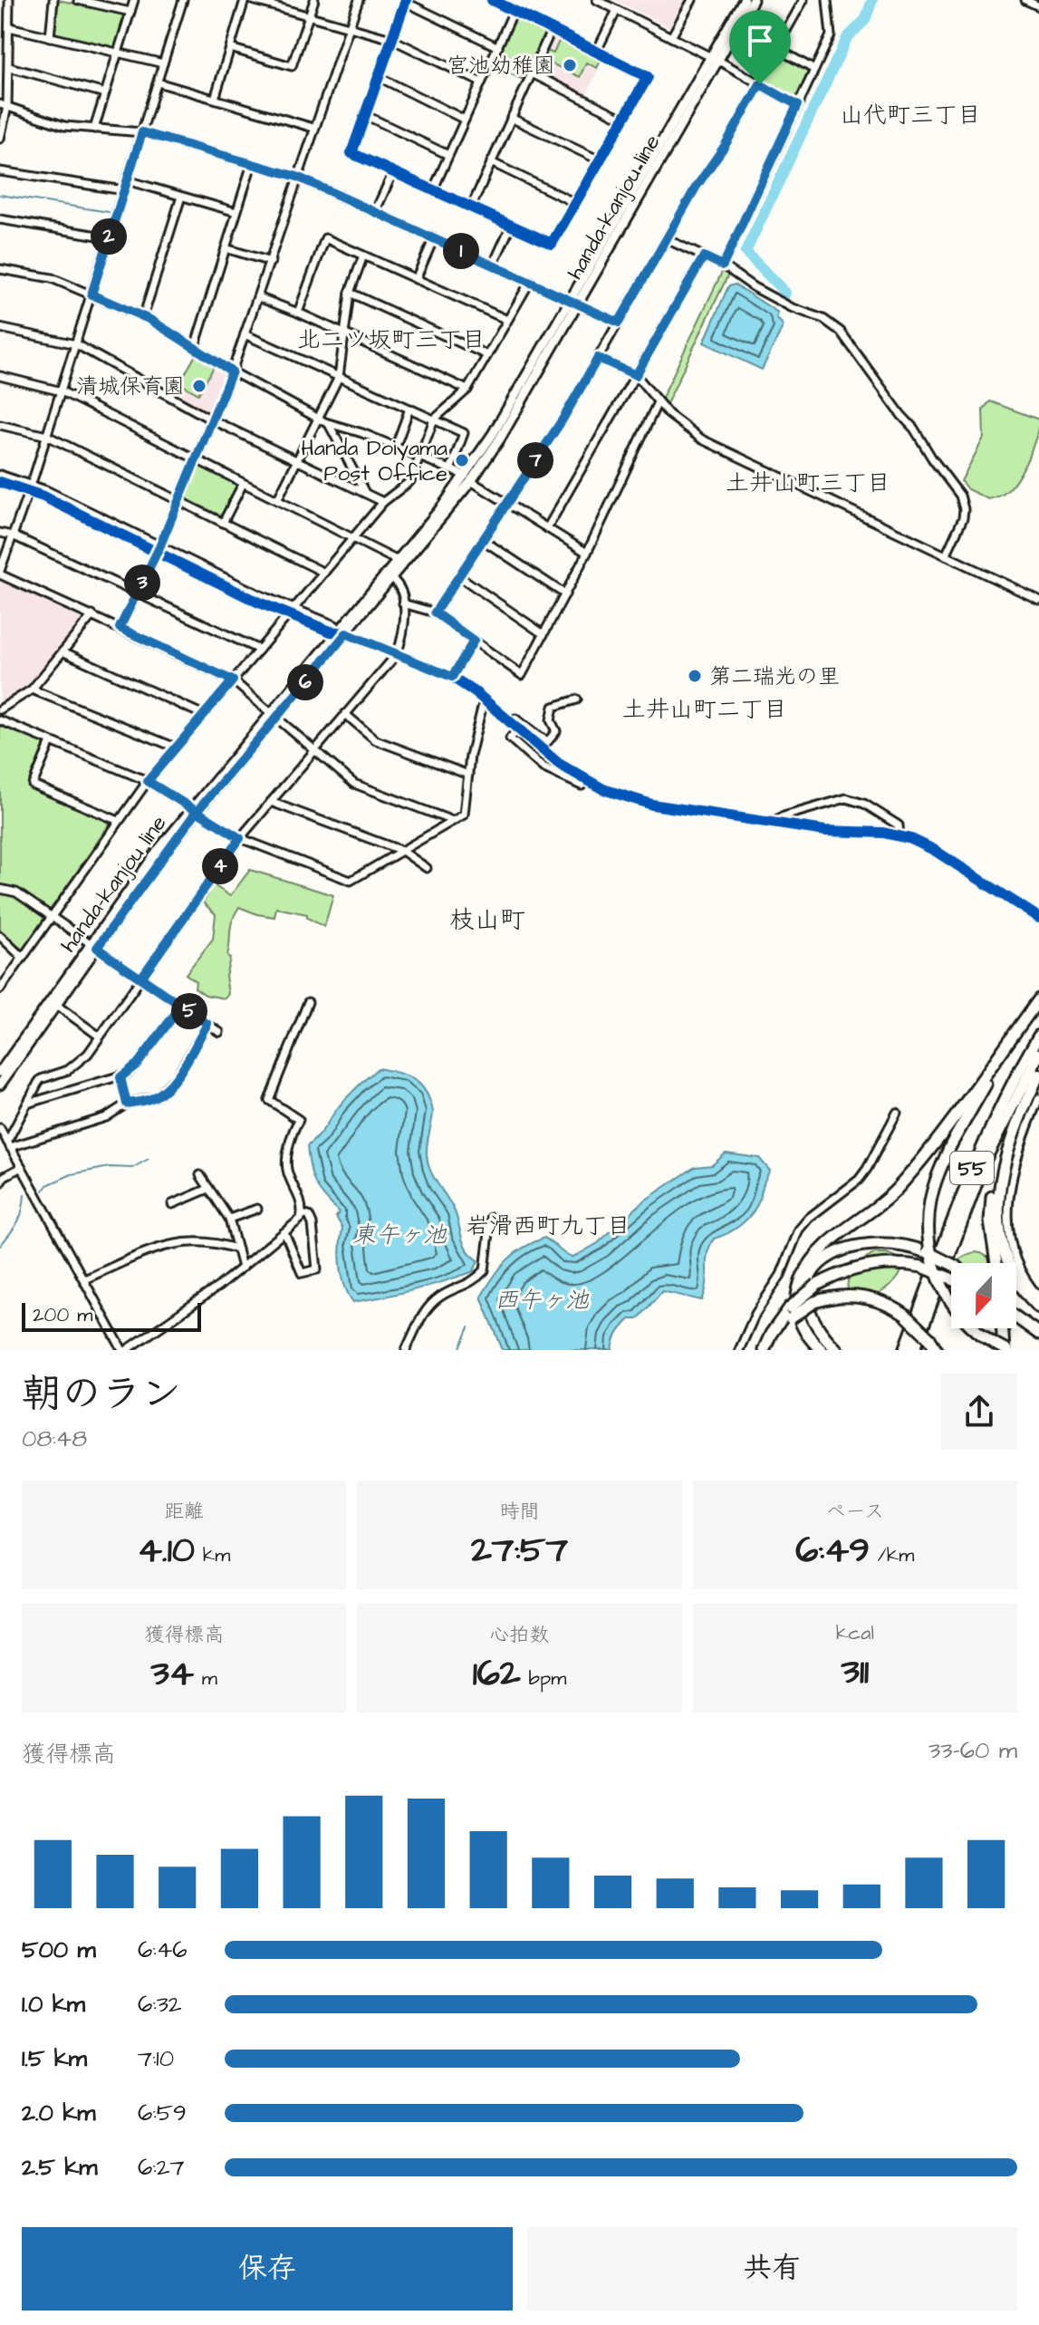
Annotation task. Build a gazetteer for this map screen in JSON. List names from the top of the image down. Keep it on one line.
{"streets":{"highway":["55"],"main road":["handa-kanjou line"]},"districts":["山代町三丁目","北二ツ坂町三丁目","土井山町三丁目","土井山町二丁目","枝山町","岩滑西町九丁目"],"water":["東午ヶ池","西午ヶ池"],"places":["宮池幼稚園","清城保育園","Handa Doiyama Post Office","第二瑞光の里"],"scale_bar":"200 m","north":"bottom","page":{"pins":["2","1","7","3","6","4","5"],"scale":"200 m","heading":["朝のラン","08:48"],"stats":[["距離","4.10 km"],["時間","27:57"],["ペース","6:49 /km"],["獲得標高","34 m"],["心拍数","162 bpm"],["kcal","311"]],"chart":["獲得標高","33–60 m"],"list":[{"name":"500 m","note":"6:46"},{"name":"1.0 km","note":"6:32"},{"name":"1.5 km","note":"7:10"},{"name":"2.0 km","note":"6:59"},{"name":"2.5 km","note":"6:27"}],"buttons":["保存","共有"]}}
